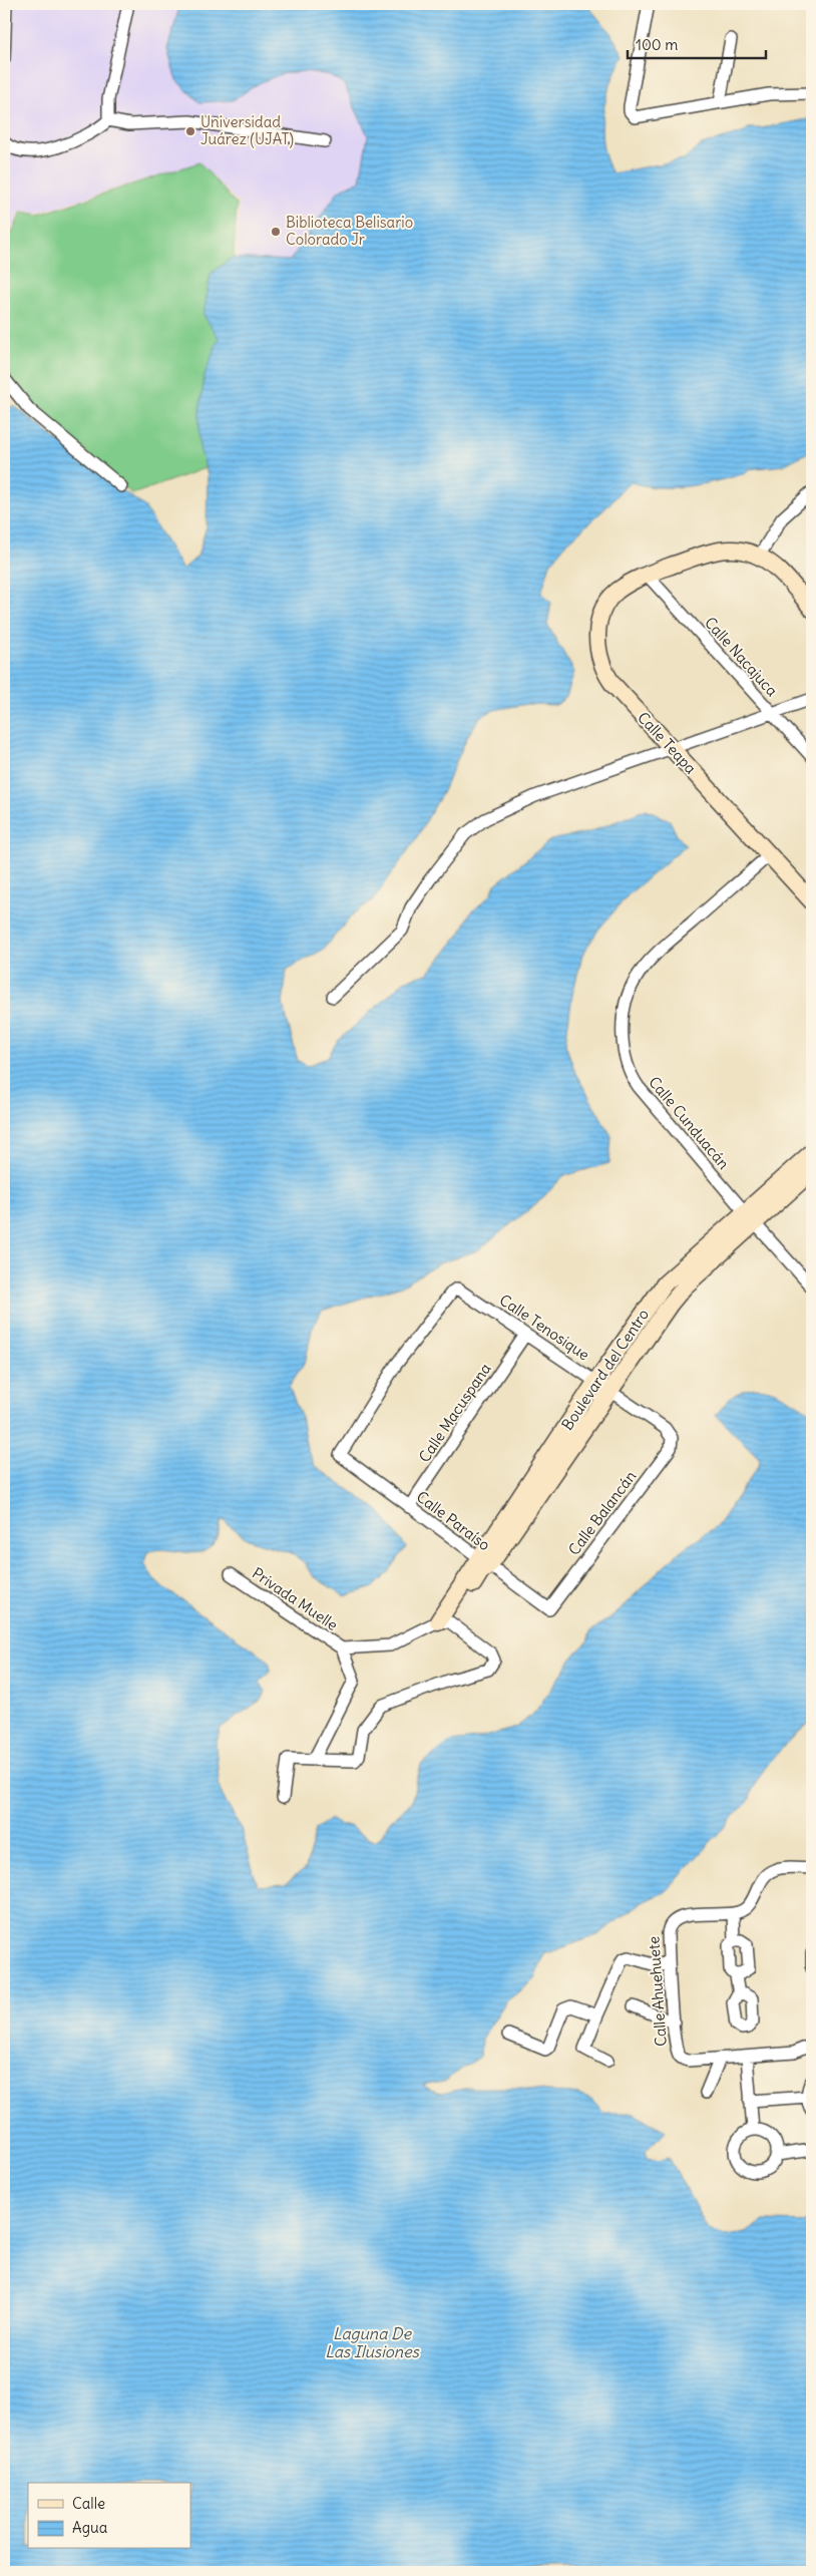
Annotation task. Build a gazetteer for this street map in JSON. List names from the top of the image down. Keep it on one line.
{"streets":{"street":["Calle Nacajuca","Calle Teapa","Calle Cunduacán","Calle Tenosique","Boulevard del Centro","Calle Macuspana","Calle Balancán","Calle Paraíso","Privada Muelle","Calle Ahuehuete"]},"crossings":[["Calle Nacajuca","Calle Teapa"],["Calle Teapa","Calle Cunduacán"],["Calle Cunduacán","Boulevard del Centro"],["Calle Tenosique","Boulevard del Centro"],["Calle Tenosique","Calle Macuspana"],["Calle Tenosique","Calle Balancán"],["Calle Tenosique","Calle Paraíso"],["Boulevard del Centro","Calle Paraíso"],["Calle Macuspana","Calle Paraíso"],["Calle Balancán","Calle Paraíso"]],"water":["Laguna De Las Ilusiones"],"places":["Universidad Juárez (UJAT)","Biblioteca Belisario Colorado Jr"],"legend":["Calle","Agua"],"scale_bar":"100 m"}
